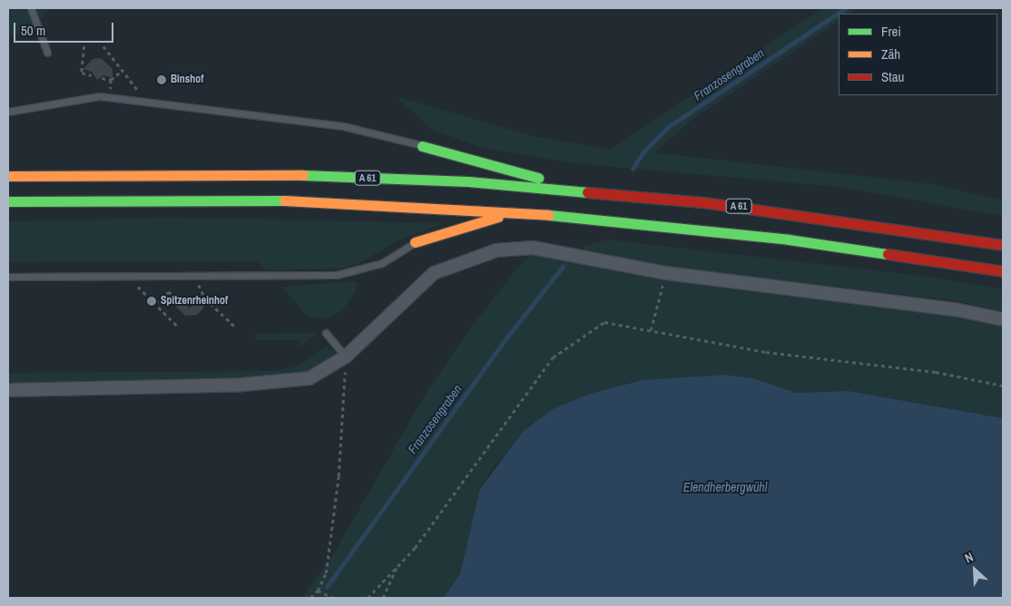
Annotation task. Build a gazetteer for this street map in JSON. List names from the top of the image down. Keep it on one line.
{"streets":{"highway":["A 61"]},"water":["Franzosengraben","Elendherbergwühl"],"places":["Binshof","Spitzenrheinhof"],"legend":["Frei","Zäh","Stau"],"scale_bar":"50 m","north":"top left"}
